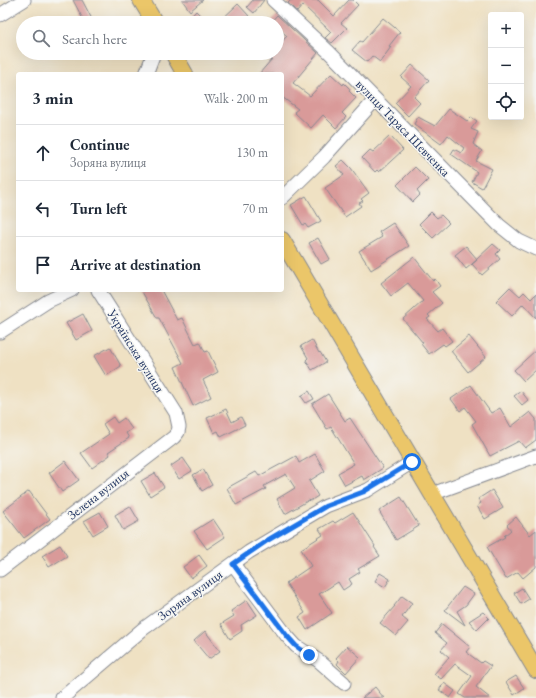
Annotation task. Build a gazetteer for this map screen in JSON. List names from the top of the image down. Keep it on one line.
{"streets":{"street":["вулиця Тараса Шевченка","Українська вулиця","Зелена вулиця","Зоряна вулиця"]},"crossings":[["Українська вулиця","Зелена вулиця"]],"page":{"map_buttons":["+","−"],"search":"Search here","heading":["3 min","Walk · 200 m"],"list":[["Continue","Зоряна вулиця","130 m"],["Turn left","70 m"],"Arrive at destination"]}}
